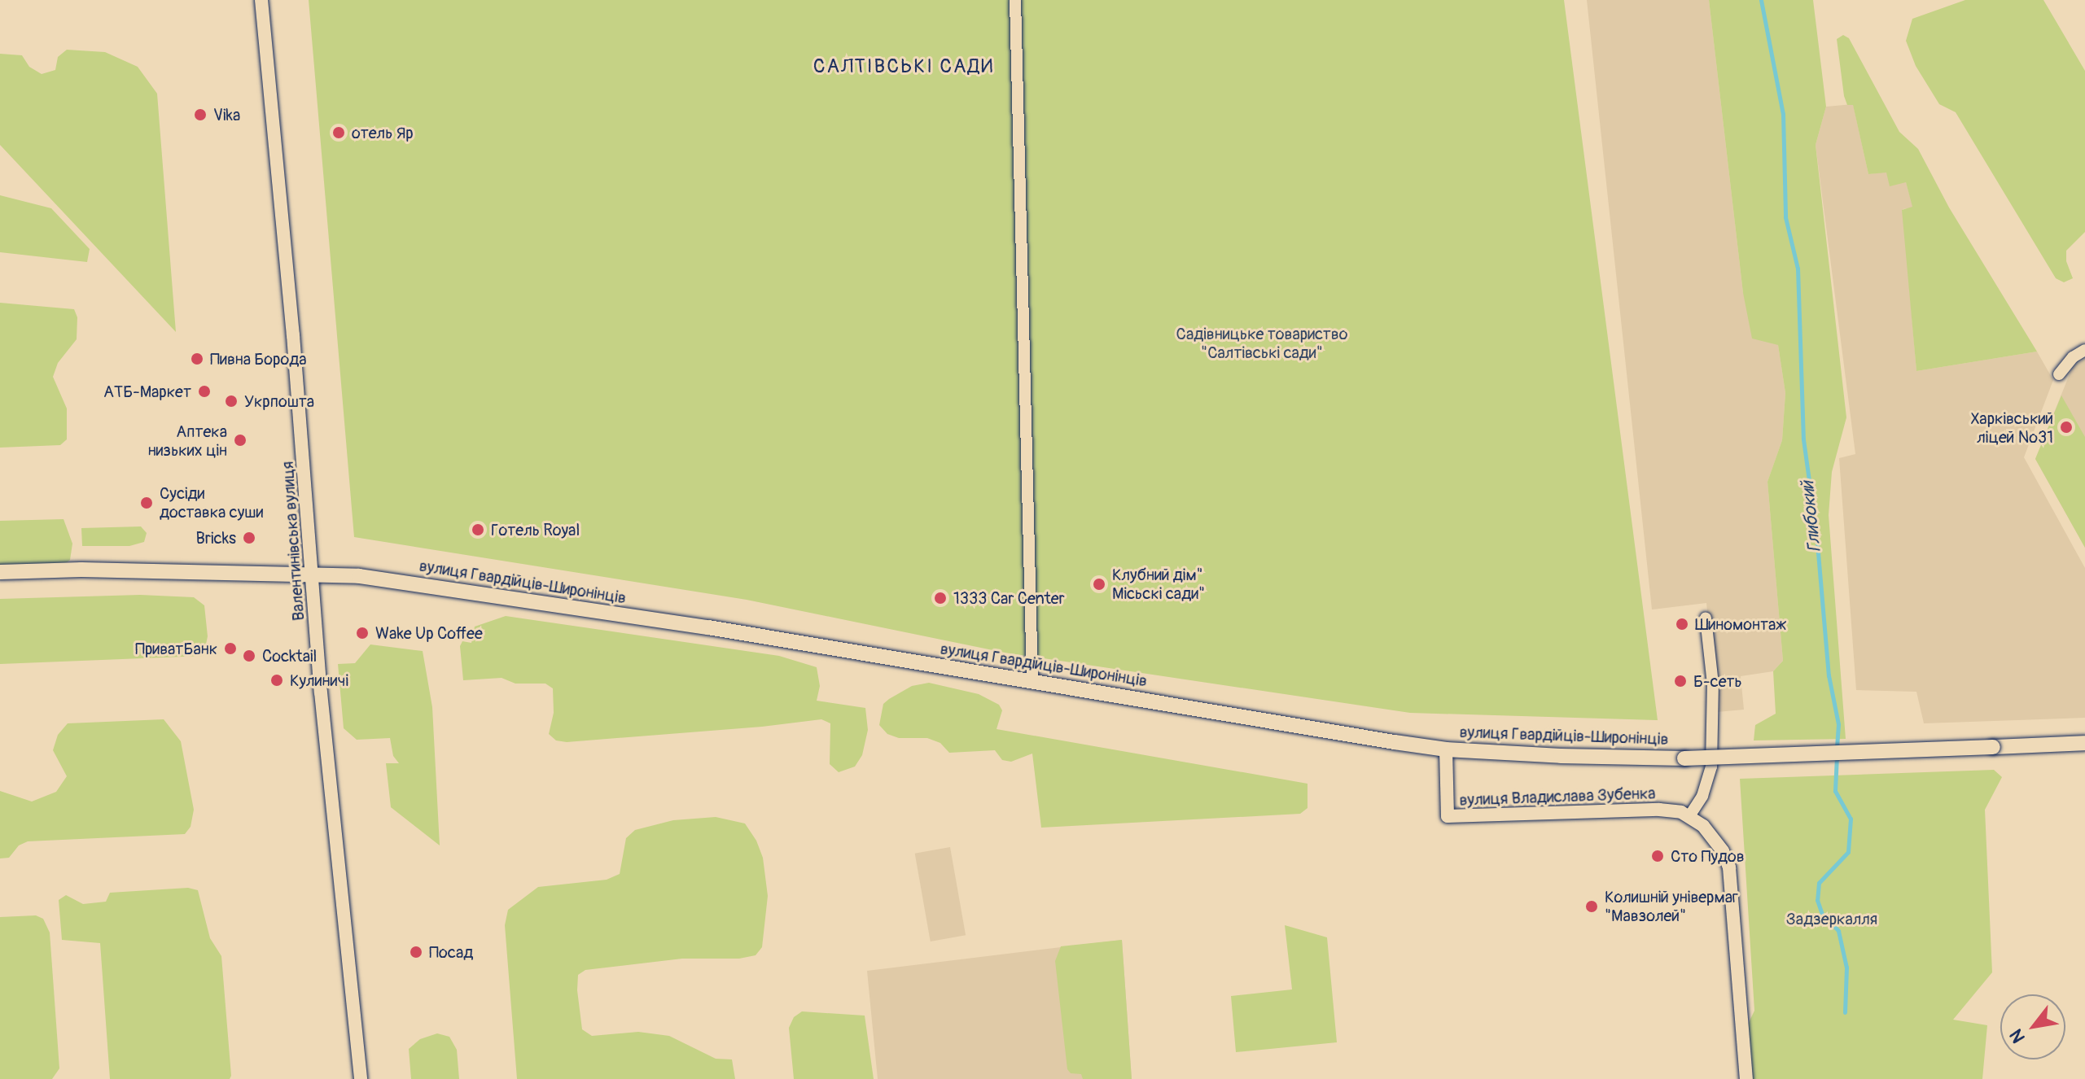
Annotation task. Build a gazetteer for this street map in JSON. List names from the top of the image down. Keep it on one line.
{"streets":{"main road":["вулиця Гвардійців-Широнінців"],"street":["Валентинівська вулиця","вулиця Владислава Зубенка"]},"crossings":[["Валентинівська вулиця","вулиця Гвардійців-Широнінців"],["вулиця Гвардійців-Широнінців","вулиця Владислава Зубенка"]],"districts":["САЛТІВСЬКІ САДИ"],"water":["Глибокий"],"parks":["Садівницьке товариство \"Салтівські сади\"","Задзеркалля"],"places":["Vika","отель Яр","Пивна Борода","АТБ-Маркет","Укрпошта","Харківський ліцей №31","Аптека низьких цін","Сусіди доставка суши","Готель Royal","Bricks","Клубний дім\" Місьскі сади\"","1333 Car Center","Шиномонтаж","Wake Up Coffee","ПриватБанк","Cocktail","Кулиничі","Б-сеть","Сто Пудов","Колишній універмаг \"Мавзолей\"","Посад"],"north":"bottom left"}
